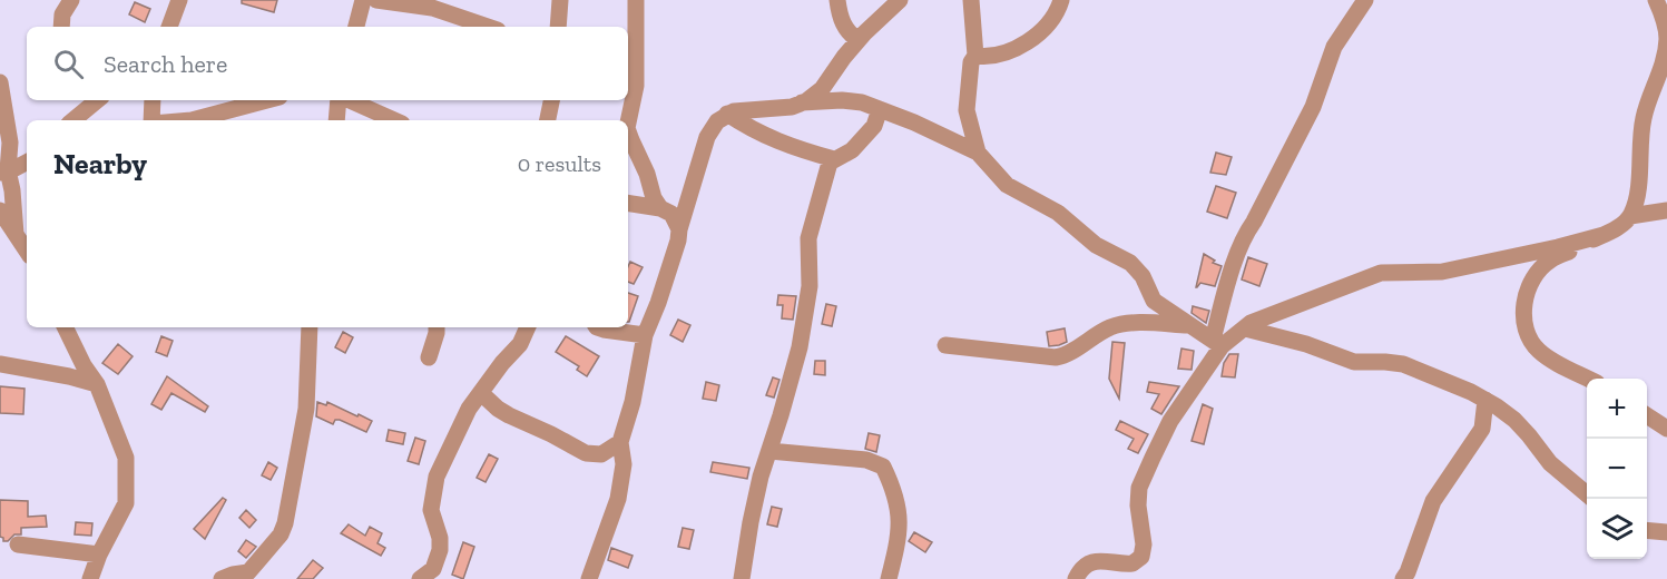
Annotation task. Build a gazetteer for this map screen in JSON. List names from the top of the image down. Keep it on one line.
{"page":{"search":"Search here","heading":["Nearby","0 results"],"map_buttons":["+","−"]}}
